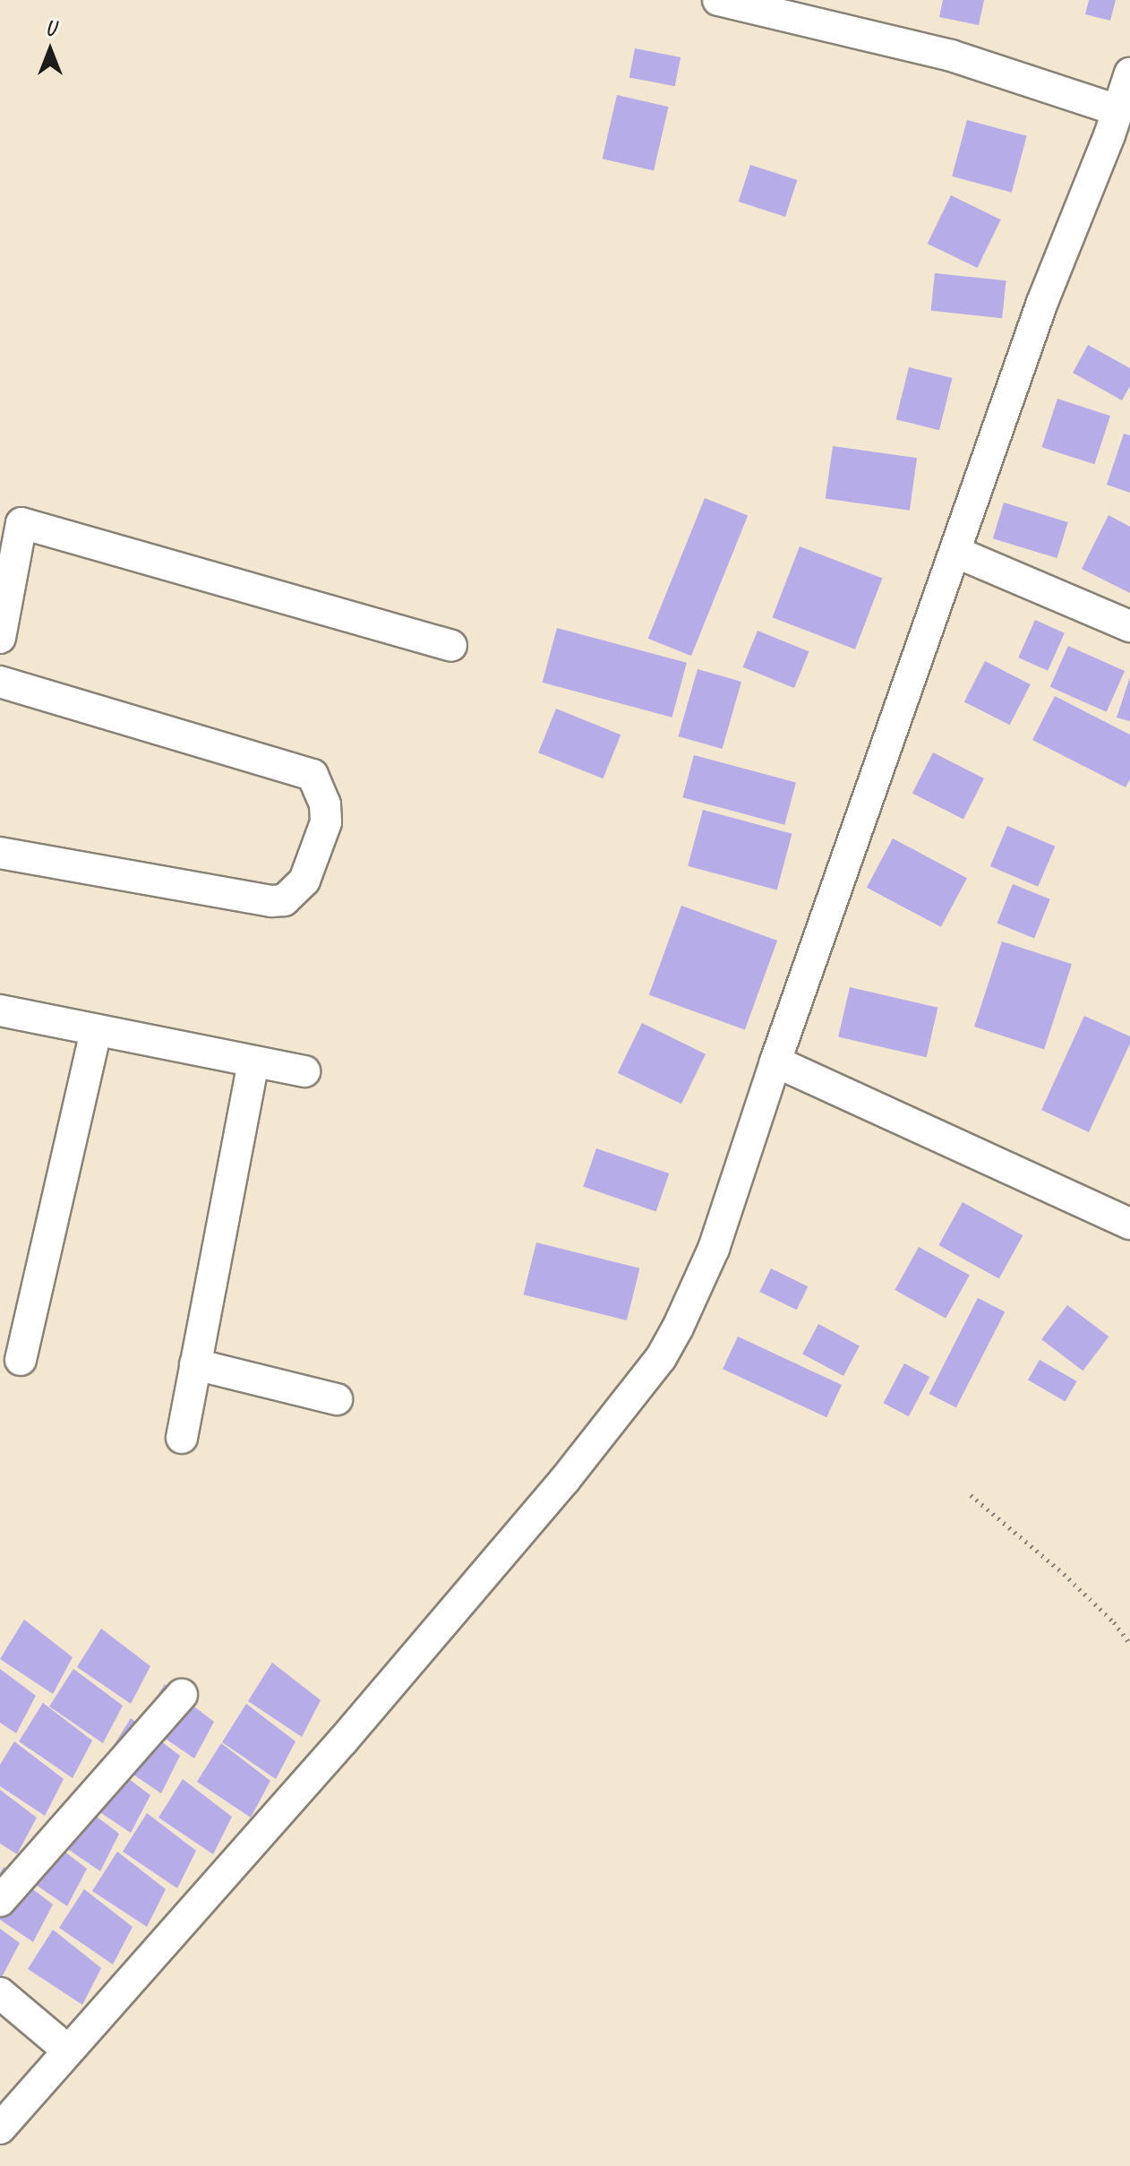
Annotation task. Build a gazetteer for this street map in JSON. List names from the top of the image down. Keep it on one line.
{"north":"top"}
